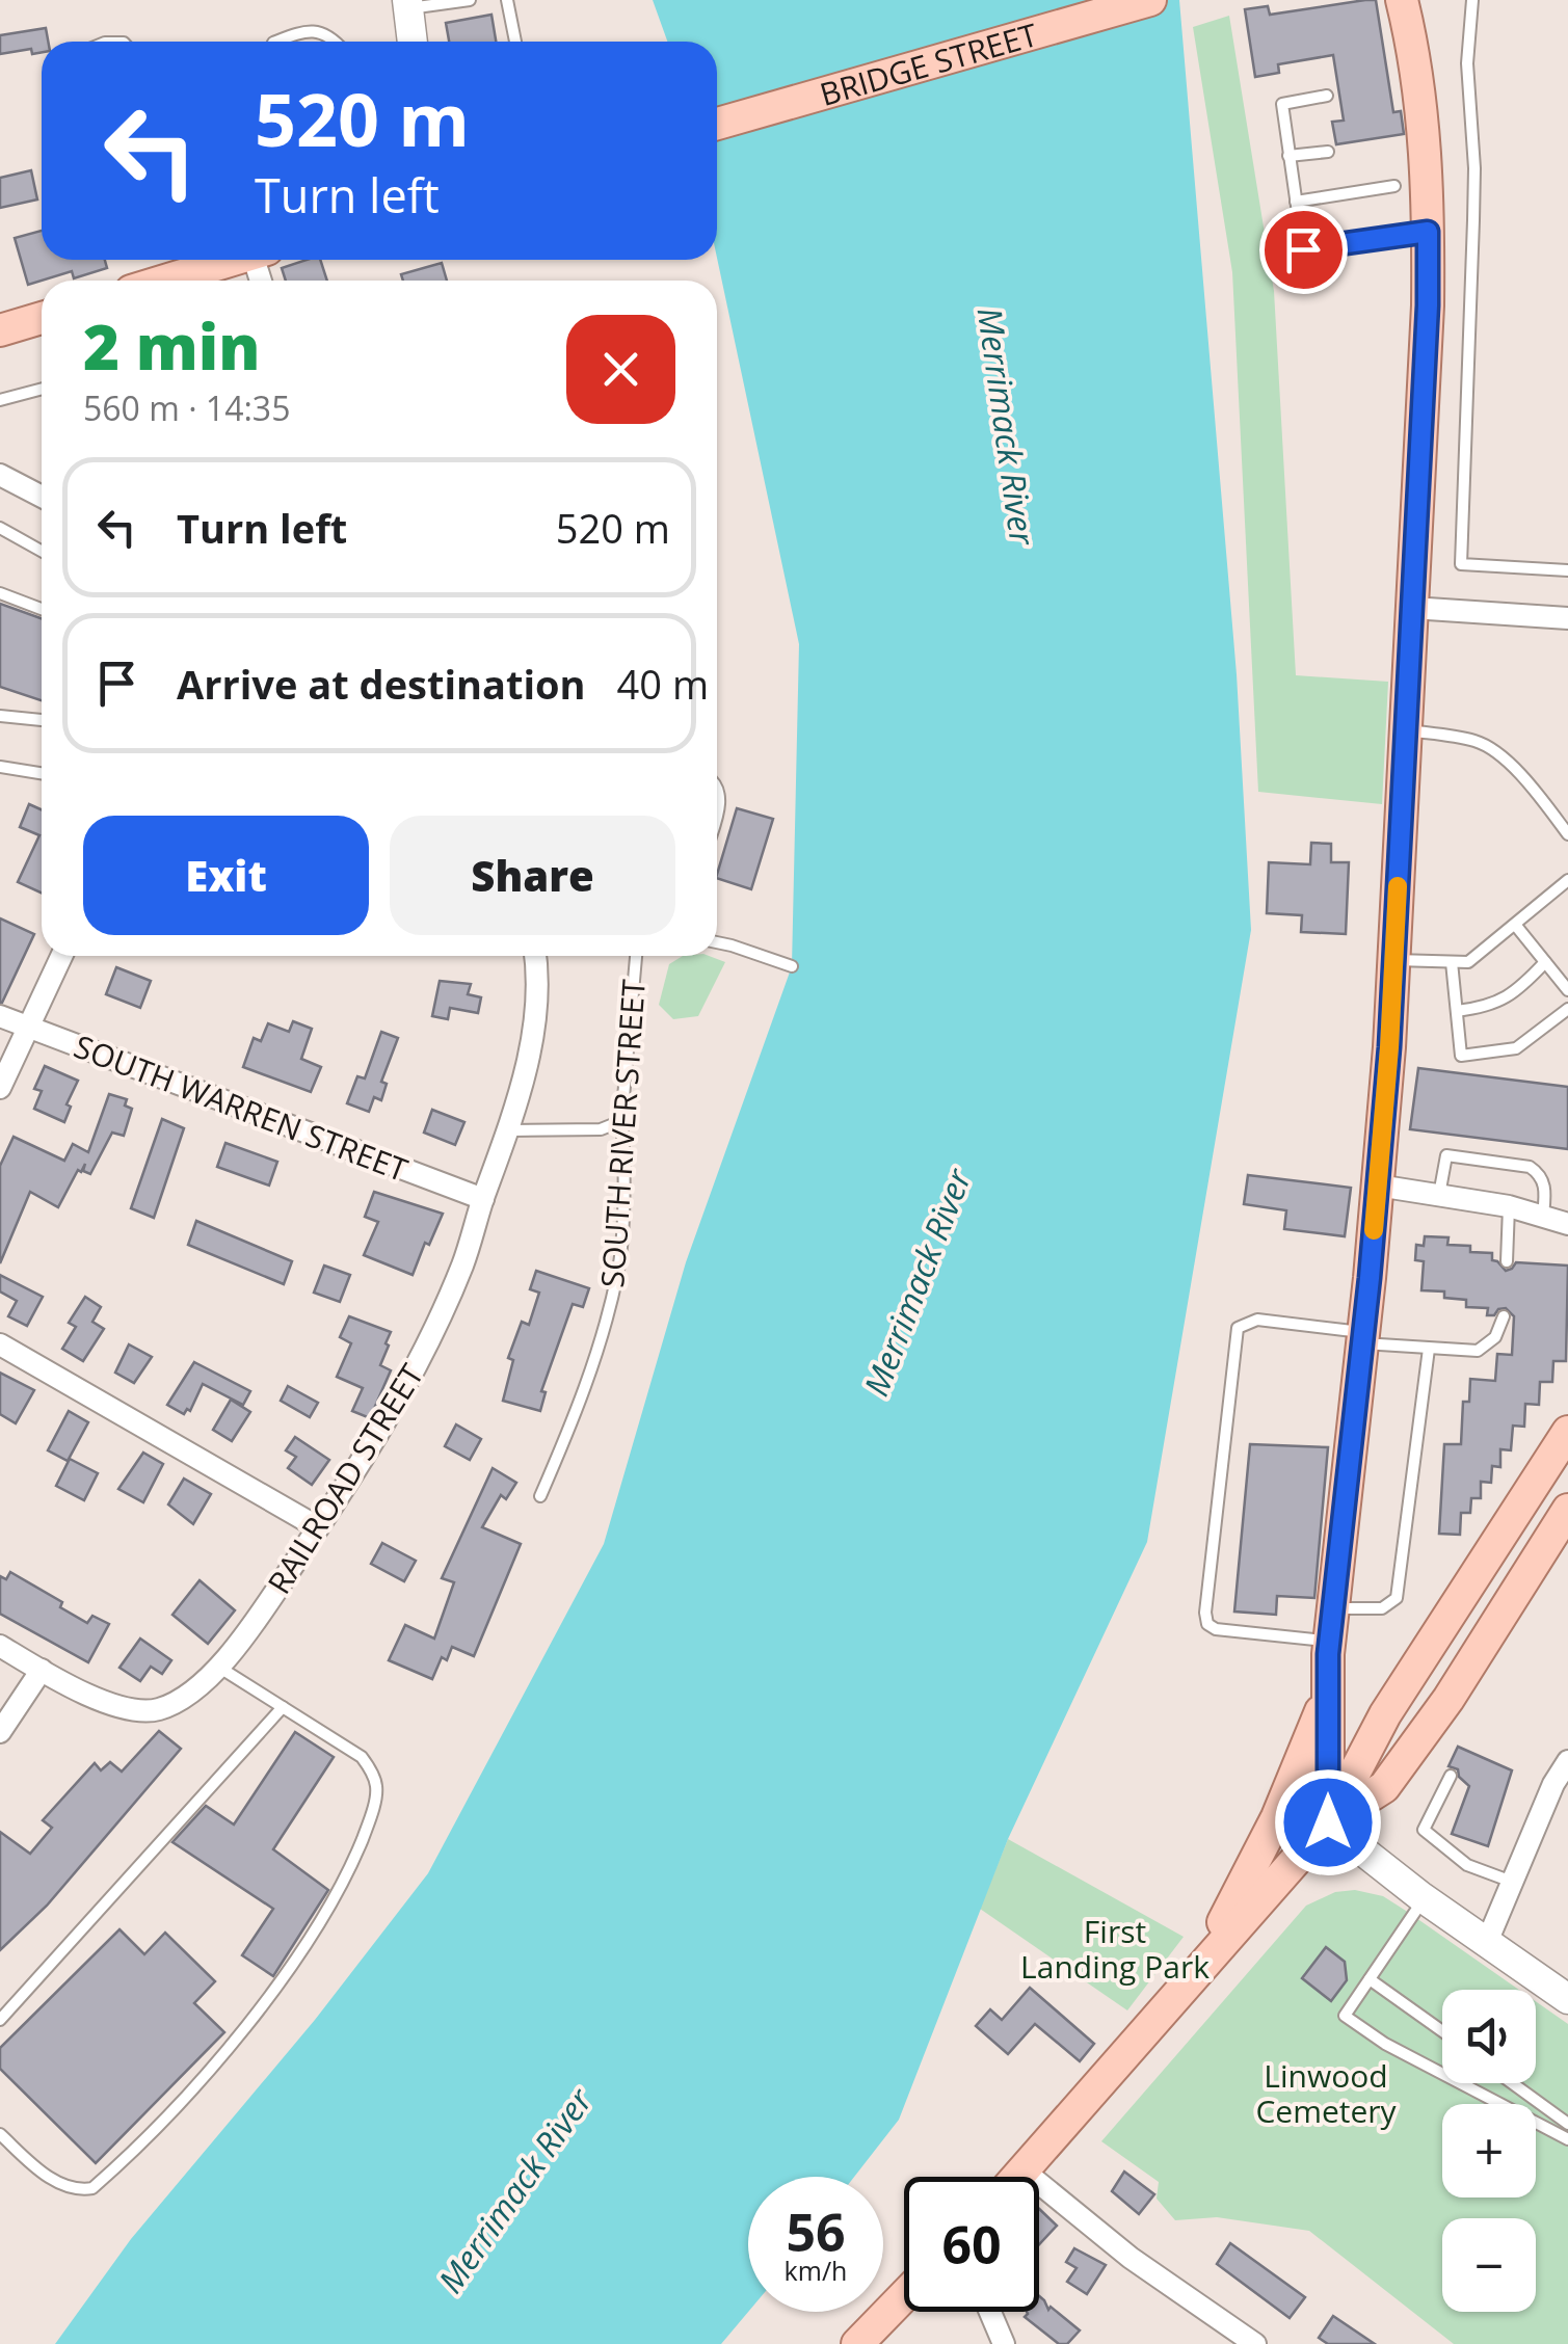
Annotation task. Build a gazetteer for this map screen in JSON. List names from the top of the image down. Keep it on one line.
{"streets":{"main road":["BRIDGE STREET"],"street":["SOUTH WARREN STREET","RAILROAD STREET"],"lane":["SOUTH RIVER STREET"]},"crossings":[["SOUTH WARREN STREET","RAILROAD STREET"]],"water":["Merrimack River"],"parks":["First Landing Park","Linwood Cemetery"],"page":{"turn":["520 m","Turn left"],"heading":["2 min","560 m · 14:35"],"list":[{"name":"Turn left","value":"520 m"},{"name":"Arrive at destination","value":"40 m"}],"buttons":["Exit","Share"],"map_buttons":["+","−"],"speed":"56 km/h","limit":"60"}}
